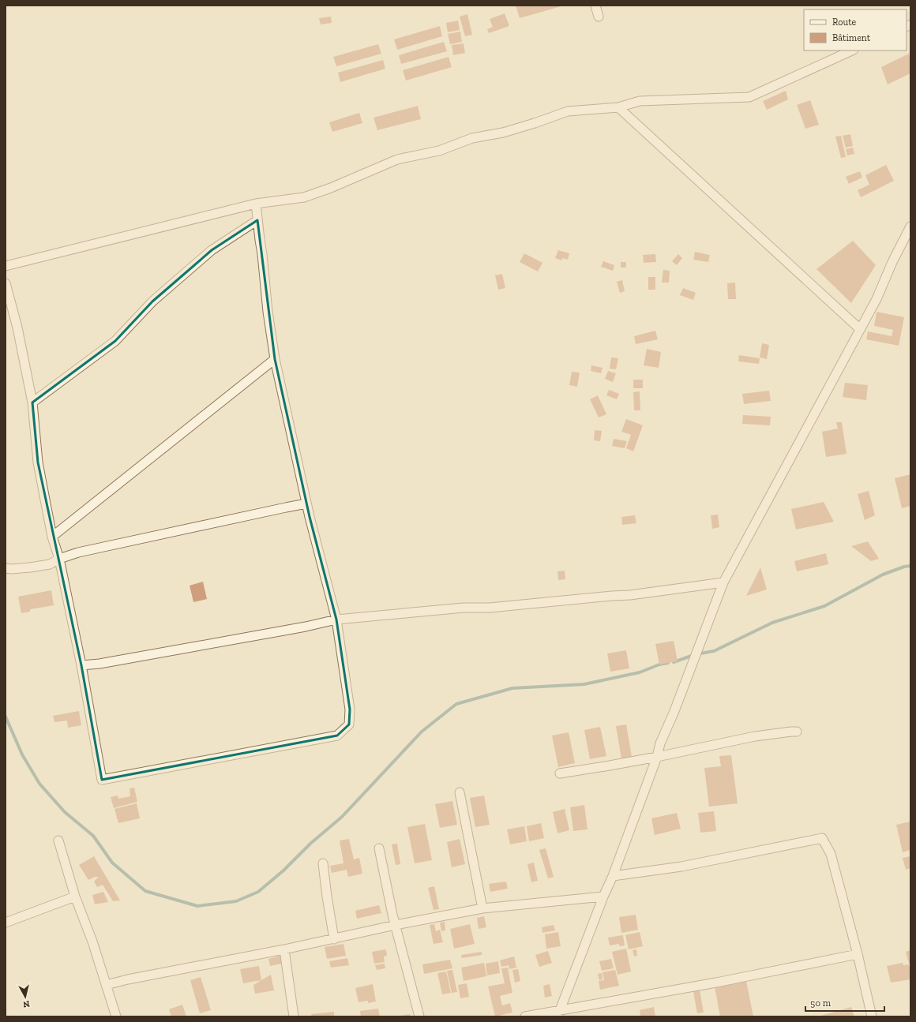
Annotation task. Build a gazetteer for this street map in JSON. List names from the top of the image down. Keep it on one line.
{"legend":["Route","Bâtiment"],"scale_bar":"50 m","north":"bottom"}
